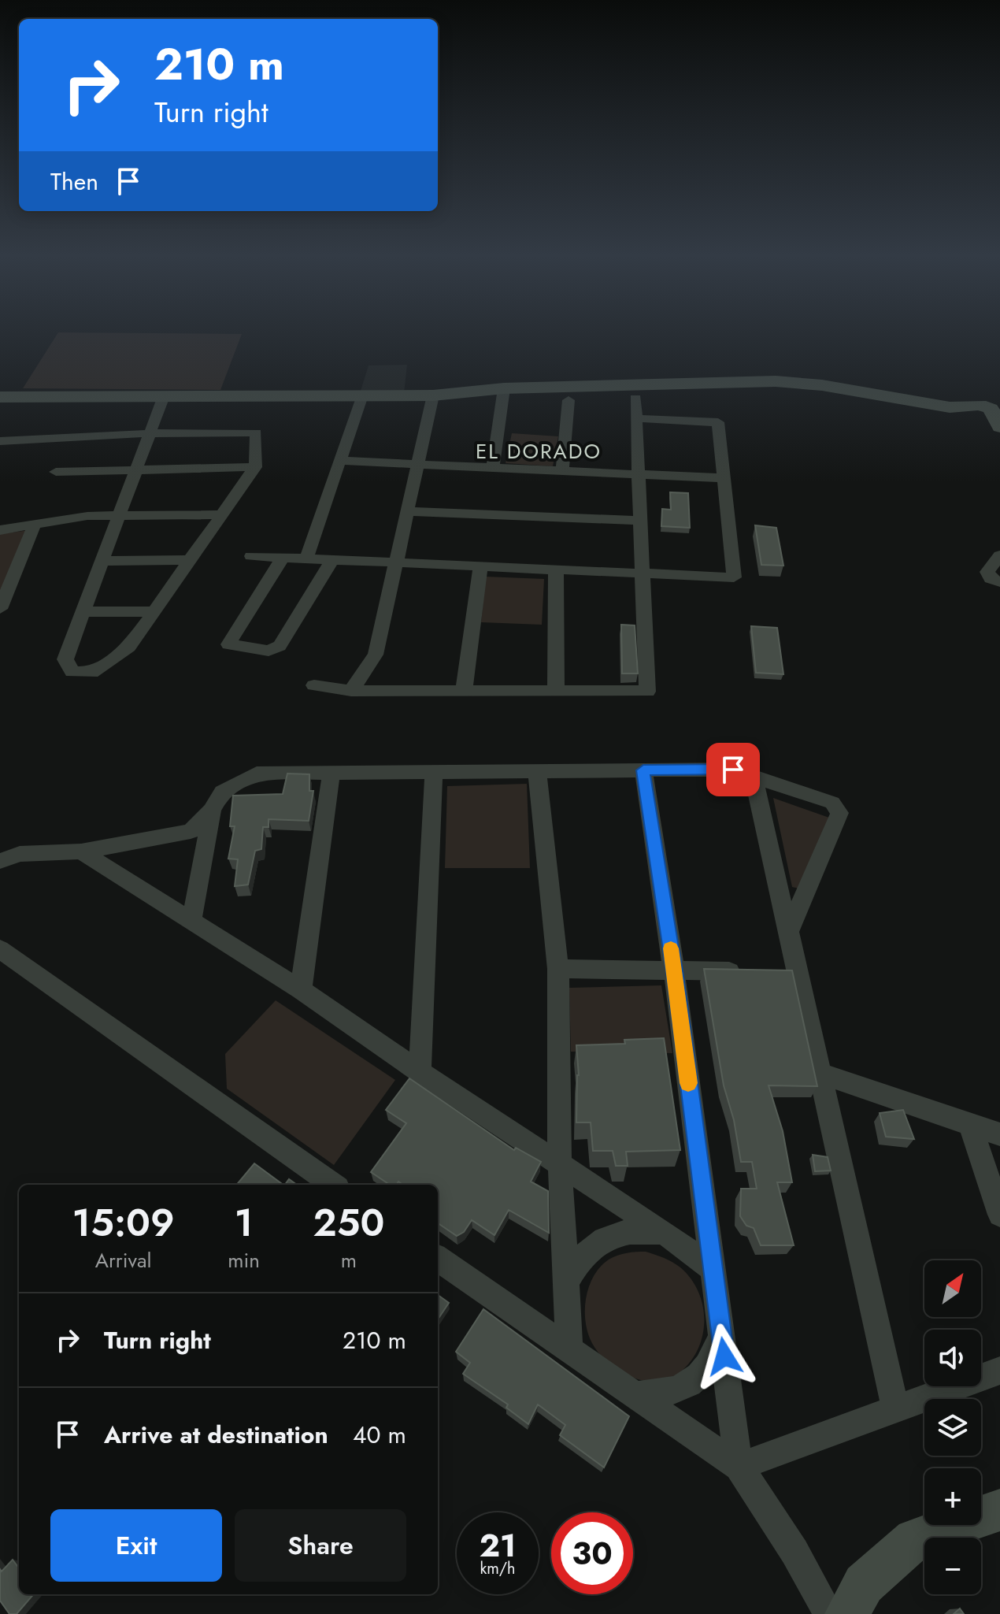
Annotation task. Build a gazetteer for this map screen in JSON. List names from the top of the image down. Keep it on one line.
{"districts":["EL DORADO"],"north":"top right","page":{"turn":["210 m","Turn right"],"then":"Then","eta":["15:09","Arrival","1","min","250","m"],"map_buttons":["+","−"],"list":[{"name":"Turn right","value":"210 m"},{"name":"Arrive at destination","value":"40 m"}],"buttons":["Exit","Share"],"speed":"21 km/h","limit":"30"}}
